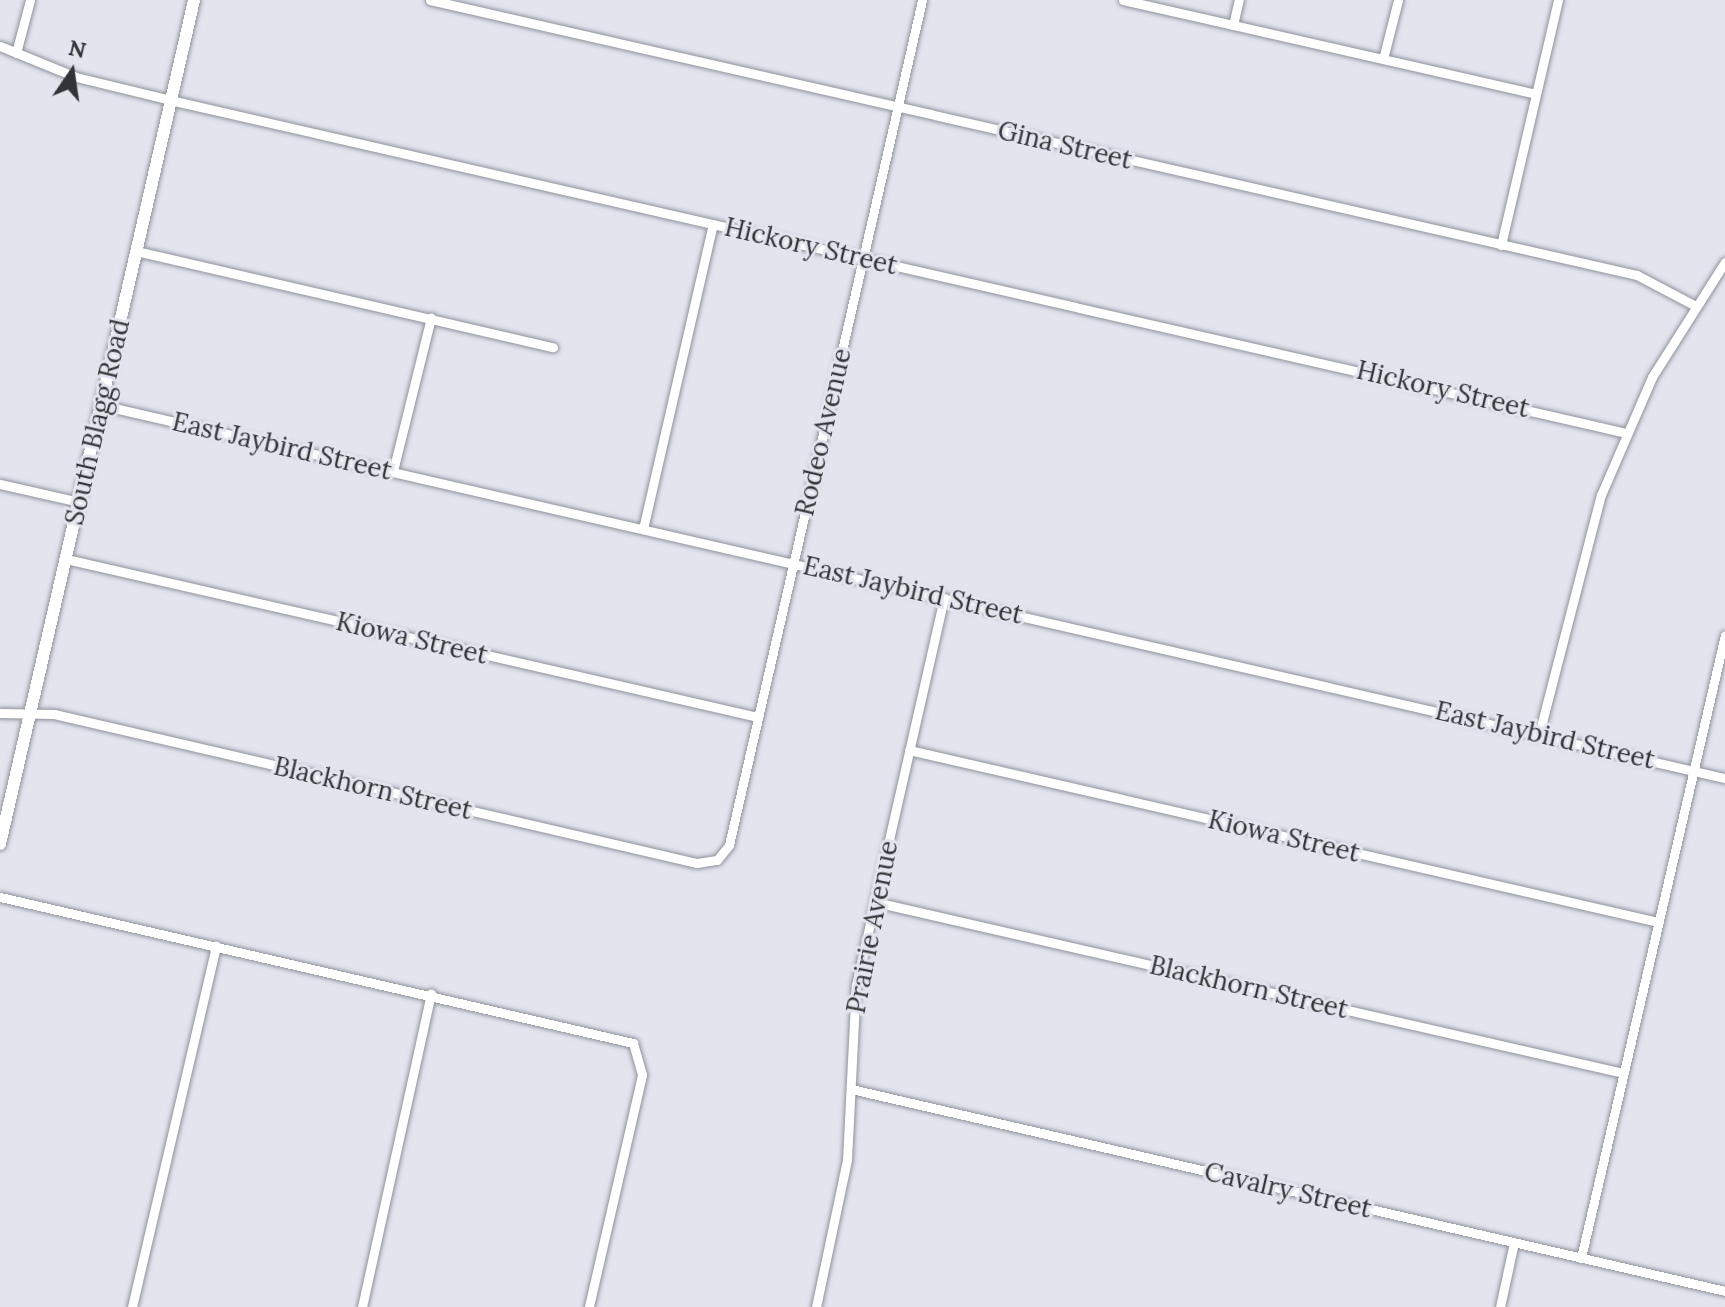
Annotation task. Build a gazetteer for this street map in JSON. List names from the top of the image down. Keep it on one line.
{"streets":{"main road":["South Blagg Road"],"street":["Gina Street","Hickory Street","Rodeo Avenue","East Jaybird Street","Kiowa Street","Blackhorn Street","Prairie Avenue","Cavalry Street"]},"crossings":[["Gina Street","Rodeo Avenue"],["Hickory Street","South Blagg Road"],["Hickory Street","Rodeo Avenue"],["South Blagg Road","East Jaybird Street"],["South Blagg Road","Kiowa Street"],["South Blagg Road","Blackhorn Street"],["Rodeo Avenue","East Jaybird Street"],["Rodeo Avenue","Kiowa Street"],["Rodeo Avenue","Blackhorn Street"],["East Jaybird Street","Prairie Avenue"],["Kiowa Street","Prairie Avenue"],["Blackhorn Street","Prairie Avenue"],["Prairie Avenue","Cavalry Street"]],"north":"top"}
